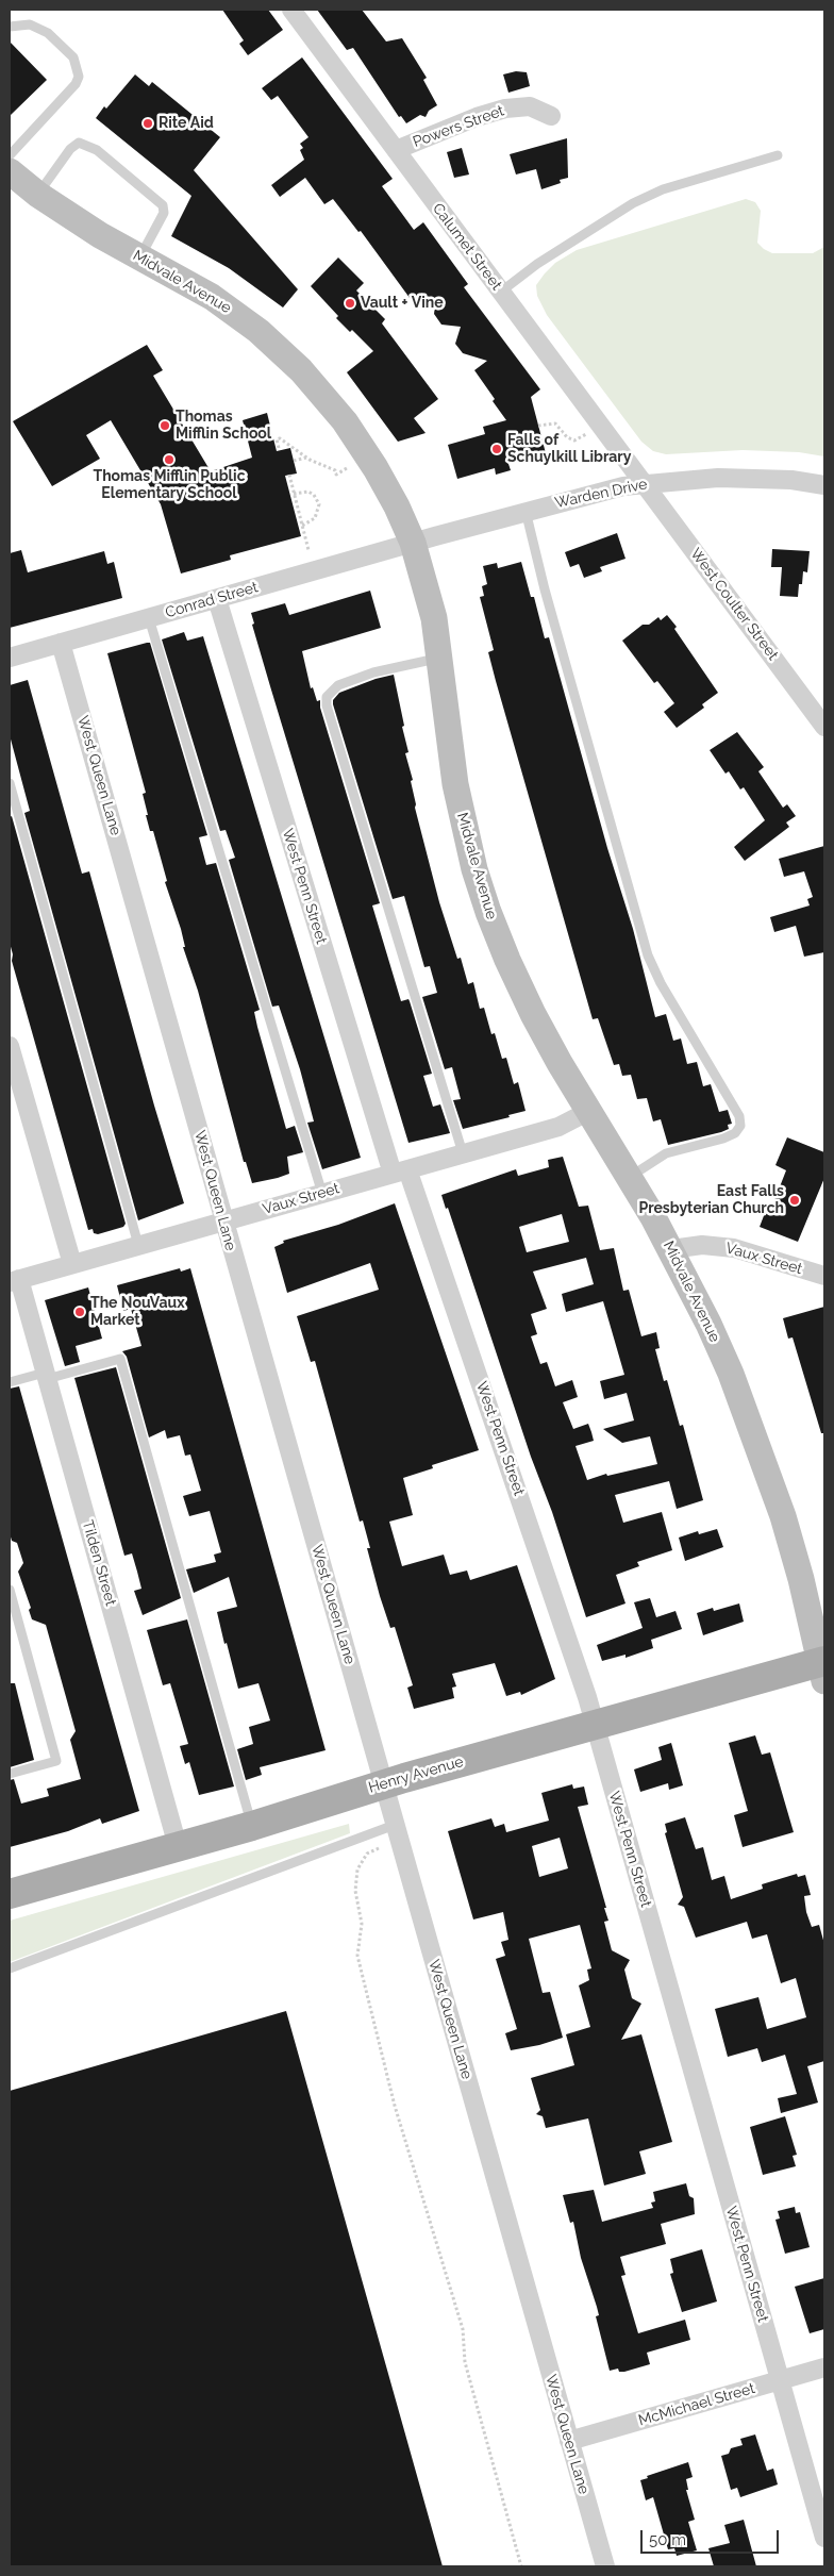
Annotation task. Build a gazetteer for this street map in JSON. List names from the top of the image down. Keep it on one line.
{"streets":{"main road":["Henry Avenue"],"street":["Powers Street","Calumet Street","Midvale Avenue","Warden Drive","Conrad Street","West Coulter Street","West Queen Lane","West Penn Street","Vaux Street","Tilden Street","McMichael Street"]},"crossings":[["Powers Street","Calumet Street"],["Calumet Street","Warden Drive"],["Calumet Street","West Coulter Street"],["Midvale Avenue","Warden Drive"],["Midvale Avenue","Conrad Street"],["Midvale Avenue","Vaux Street"],["Midvale Avenue","Henry Avenue"],["Warden Drive","Conrad Street"],["Warden Drive","West Coulter Street"],["Conrad Street","West Queen Lane"],["Conrad Street","West Penn Street"],["West Queen Lane","Vaux Street"],["West Queen Lane","Henry Avenue"],["West Queen Lane","McMichael Street"],["West Penn Street","Vaux Street"],["West Penn Street","Henry Avenue"],["West Penn Street","McMichael Street"],["Vaux Street","Tilden Street"],["Tilden Street","Henry Avenue"]],"places":["Rite Aid","Vault + Vine","Thomas Mifflin School","Falls of Schuylkill Library","Thomas Mifflin Public Elementary School","East Falls Presbyterian Church","The NouVaux Market"],"scale_bar":"50 m"}
